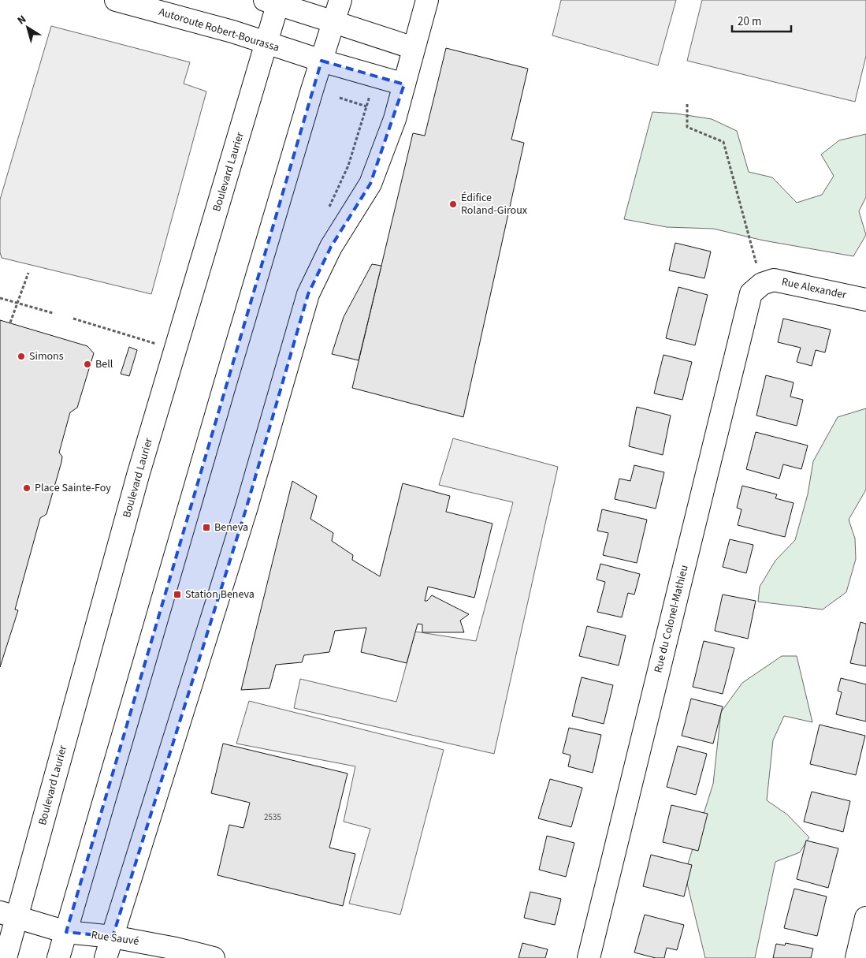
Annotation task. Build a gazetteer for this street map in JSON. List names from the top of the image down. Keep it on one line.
{"streets":{"main road":["Autoroute Robert-Bourassa","Boulevard Laurier","Rue Alexander","Rue du Colonel-Mathieu","Rue Sauvé"]},"crossings":[["Autoroute Robert-Bourassa","Boulevard Laurier"],["Boulevard Laurier","Rue Sauvé"],["Rue Alexander","Rue du Colonel-Mathieu"]],"places":{"other":["Édifice Roland-Giroux","Simons","Bell","Place Sainte-Foy"],"transit":["Beneva","Station Beneva"]},"house_numbers":["2535"],"scale_bar":"20 m","north":"top left"}
